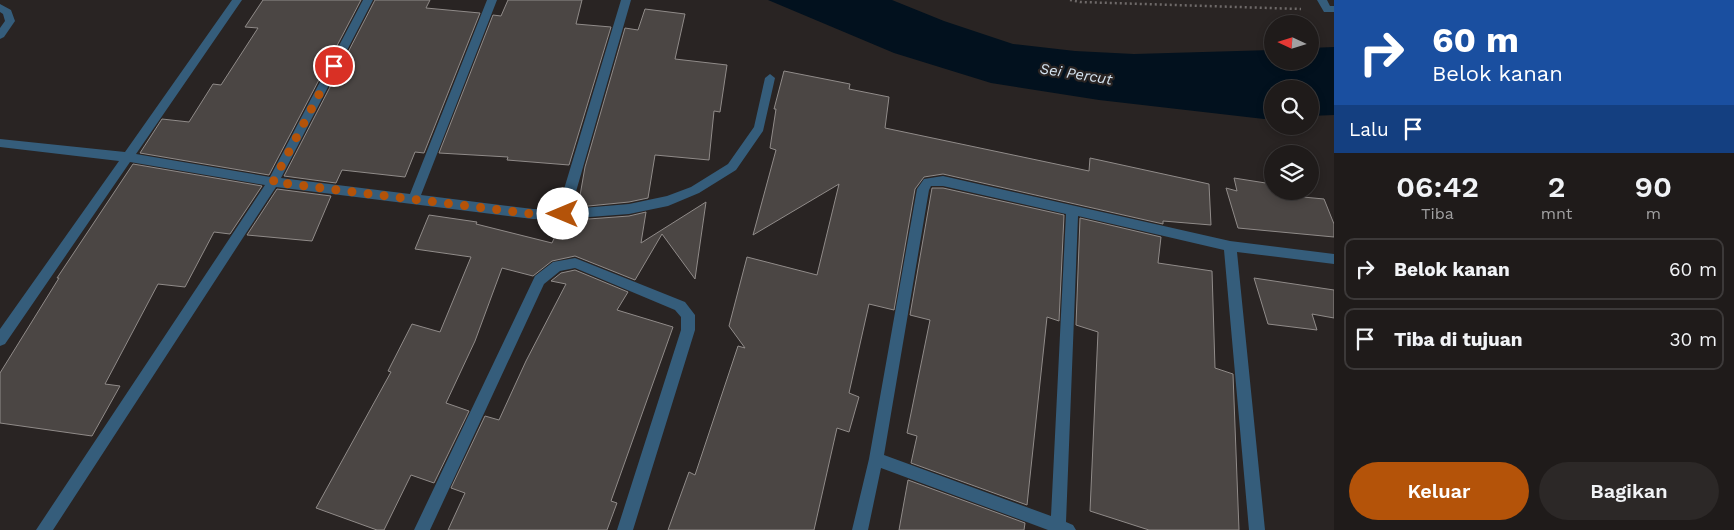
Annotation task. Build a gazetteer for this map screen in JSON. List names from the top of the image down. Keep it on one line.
{"water":["Sei Percut"],"north":"left","page":{"turn":["60 m","Belok kanan"],"then":"Lalu","eta":["06:42","Tiba","2","mnt","90","m"],"list":[{"name":"Belok kanan","value":"60 m"},{"name":"Tiba di tujuan","value":"30 m"}],"buttons":["Keluar","Bagikan"]}}
